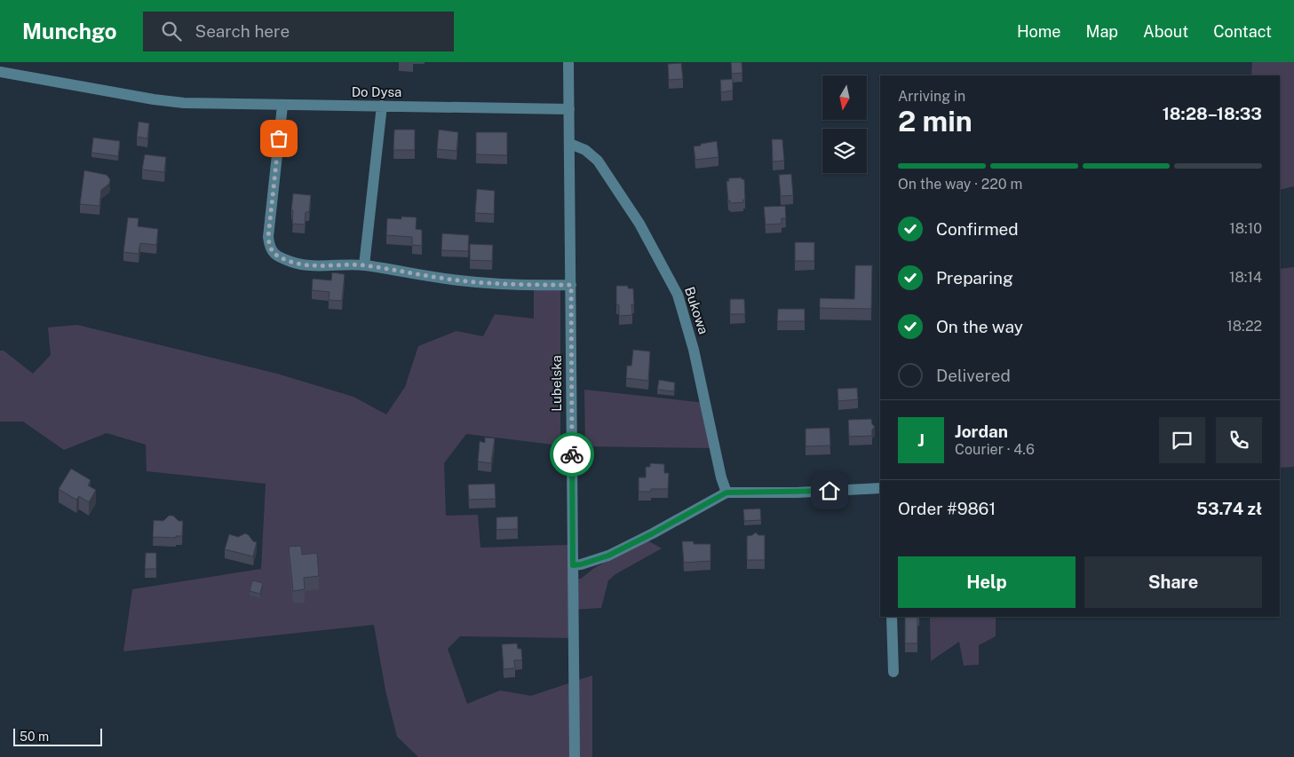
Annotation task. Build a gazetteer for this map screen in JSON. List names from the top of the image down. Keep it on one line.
{"streets":{"street":["Do Dysa","Bukowa","Lubelska"]},"crossings":[["Do Dysa","Lubelska"],["Bukowa","Lubelska"]],"scale_bar":"50 m","north":"bottom","page":{"header":"Munchgo","search":"Search here","nav":["Home","Map","About","Contact"],"heading":["2 min","Arriving in","18:28–18:33"],"panel":["Jordan","Courier · 4.6","Order #9861","53.74 zł"],"bar":"On the way · 220 m","list":[["Confirmed","18:10"],["Preparing","18:14"],["On the way","18:22"],"Delivered"],"round":"J","buttons":["Help","Share"],"scale":"50 m"}}
